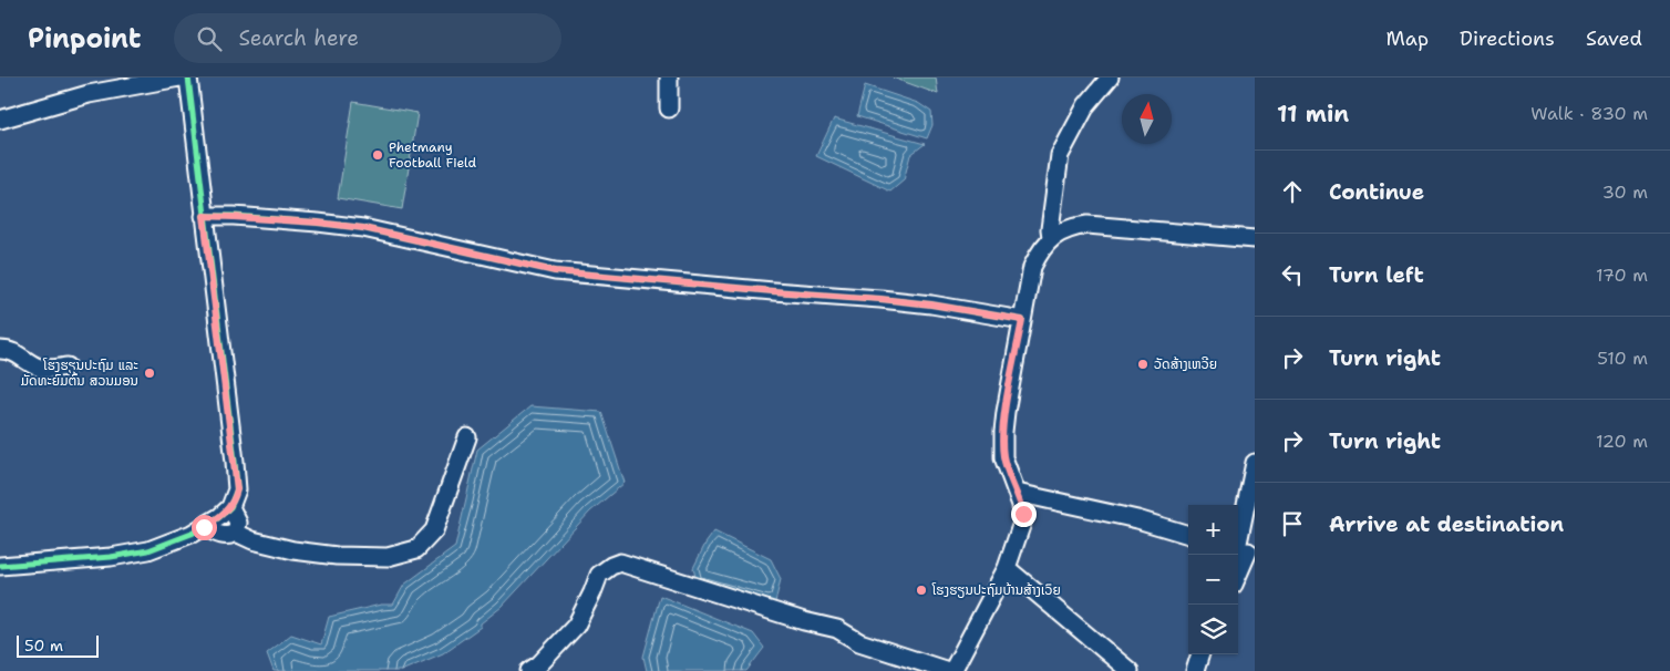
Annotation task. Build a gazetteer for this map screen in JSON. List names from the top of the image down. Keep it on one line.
{"places":["Phetmany Football Field","ວັດສ້າງເຫວີຍ","ໂຮງຮຽນປະຖົມ ແລະ ມັດທະຍົມຕົ້ນ ສວນມອນ","ໂຮງຮຽນປະຖົມບ້ານສ້າງເວົຍ"],"scale_bar":"50 m","north":"top","page":{"header":"Pinpoint","search":"Search here","nav":["Map","Directions","Saved"],"heading":["11 min","Walk · 830 m"],"list":[["Continue","30 m"],["Turn left","170 m"],["Turn right","510 m"],["Turn right","120 m"],"Arrive at destination"],"map_buttons":["+","−"],"scale":"50 m"}}
